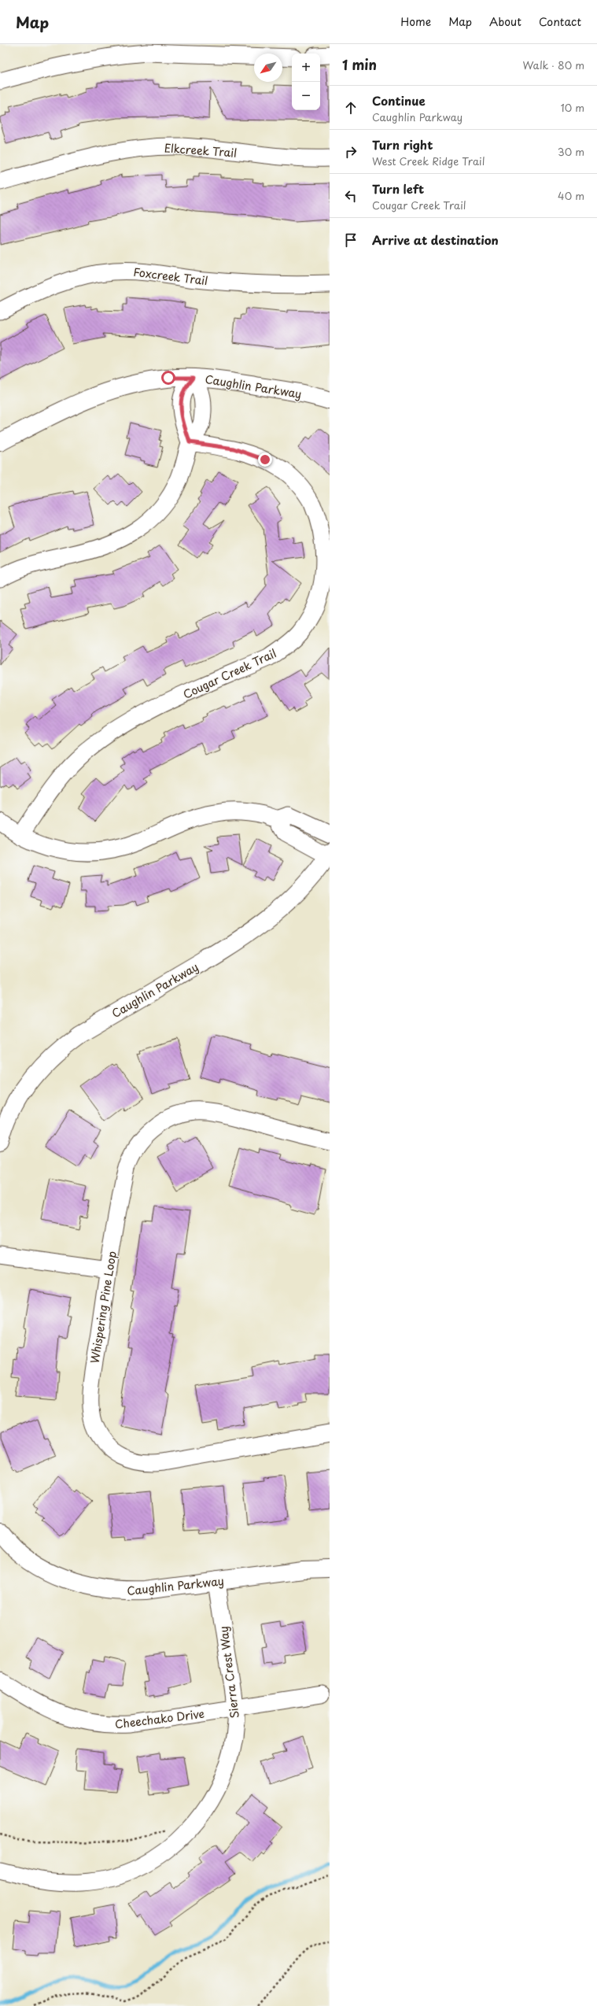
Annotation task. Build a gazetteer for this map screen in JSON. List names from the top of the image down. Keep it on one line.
{"streets":{"street":["Elkcreek Trail","Foxcreek Trail","Caughlin Parkway","Cougar Creek Trail","Whispering Pine Loop","Sierra Crest Way","Cheechako Drive"]},"crossings":[["Caughlin Parkway","Sierra Crest Way"],["Sierra Crest Way","Cheechako Drive"]],"north":"bottom left","page":{"header":"Map","nav":["Home","Map","About","Contact"],"heading":["1 min","Walk · 80 m"],"map_buttons":["+","−"],"list":[["Continue","Caughlin Parkway","10 m"],["Turn right","West Creek Ridge Trail","30 m"],["Turn left","Cougar Creek Trail","40 m"],"Arrive at destination"]}}
